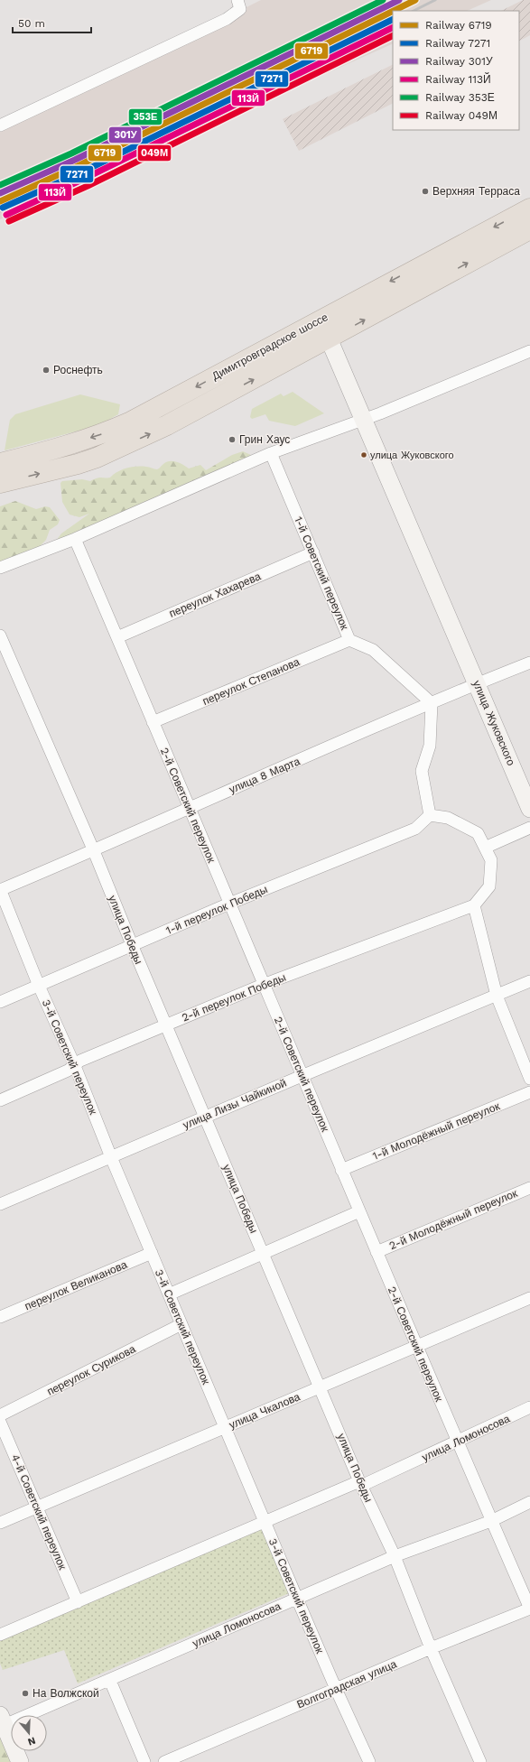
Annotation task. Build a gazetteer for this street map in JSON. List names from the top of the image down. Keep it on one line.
{"streets":{"highway":["Димитровградское шоссе"],"street":["1-й Советский переулок","переулок Хахарева","переулок Степанова","улица Жуковского","улица 8 Марта","2-й Советский переулок","1-й переулок Победы","улица Победы","2-й переулок Победы","3-й Советский переулок","улица Лизы Чайкиной","1-й Молодёжный переулок","2-й Молодёжный переулок","переулок Великанова","переулок Сурикова","улица Чкалова","улица Ломоносова","4-й Советский переулок","Волгоградская улица"]},"crossings":[["Димитровградское шоссе","улица Жуковского"],["1-й Советский переулок","переулок Хахарева"],["1-й Советский переулок","переулок Степанова"],["1-й Советский переулок","улица 8 Марта"],["переулок Хахарева","2-й Советский переулок"],["переулок Степанова","2-й Советский переулок"],["улица Жуковского","улица 8 Марта"],["улица 8 Марта","2-й Советский переулок"],["улица 8 Марта","улица Победы"],["улица 8 Марта","3-й Советский переулок"],["2-й Советский переулок","1-й переулок Победы"],["2-й Советский переулок","2-й переулок Победы"],["2-й Советский переулок","улица Лизы Чайкиной"],["2-й Советский переулок","1-й Молодёжный переулок"],["2-й Советский переулок","2-й Молодёжный переулок"],["2-й Советский переулок","улица Чкалова"],["2-й Советский переулок","улица Ломоносова"],["2-й Советский переулок","Волгоградская улица"],["1-й переулок Победы","улица Победы"],["1-й переулок Победы","3-й Советский переулок"],["улица Победы","2-й переулок Победы"],["улица Победы","улица Лизы Чайкиной"],["улица Победы","улица Чкалова"],["улица Победы","улица Ломоносова"],["улица Победы","Волгоградская улица"],["2-й переулок Победы","3-й Советский переулок"],["3-й Советский переулок","улица Лизы Чайкиной"],["3-й Советский переулок","переулок Великанова"],["3-й Советский переулок","переулок Сурикова"],["3-й Советский переулок","улица Чкалова"],["3-й Советский переулок","улица Ломоносова"],["3-й Советский переулок","Волгоградская улица"],["улица Чкалова","4-й Советский переулок"],["улица Ломоносова","4-й Советский переулок"]],"places":["Верхняя Терраса","Роснефть","Грин Хаус","улица Жуковского","На Волжской"],"lines":["rail line 6719","rail line 301У","rail line 353Е","rail line 7271","rail line 113Й","rail line 049М"],"legend":["Railway 6719","Railway 7271","Railway 301У","Railway 113Й","Railway 353Е","Railway 049М"],"scale_bar":"50 m","north":"bottom"}
